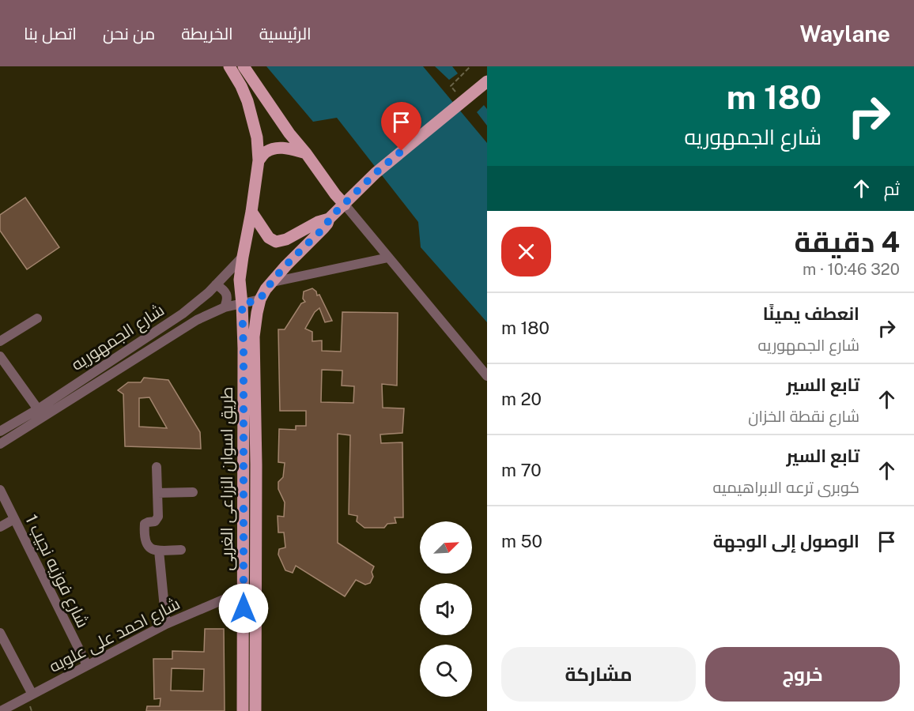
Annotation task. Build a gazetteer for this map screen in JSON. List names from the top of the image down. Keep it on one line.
{"streets":{"main road":["طريق اسوان الزراعى الغربى"],"street":["شارع الجمهوريه","شارع فوزيه نجيب 1","شارع احمد على علوبه"]},"crossings":[["شارع الجمهوريه","طريق اسوان الزراعى الغربى"],["طريق اسوان الزراعى الغربى","شارع احمد على علوبه"],["شارع فوزيه نجيب 1","شارع احمد على علوبه"]],"north":"top right","page":{"header":"Waylane","nav":["الرئيسية","الخريطة","من نحن","اتصل بنا"],"turn":["180 m","شارع الجمهوريه"],"then":"ثم","heading":["4 دقيقة","320 m · 10:46"],"list":[{"name":"انعطف يمينًا","note":"شارع الجمهوريه","value":"180 m"},{"name":"تابع السير","note":"شارع نقطة الخزان","value":"20 m"},{"name":"تابع السير","note":"كوبرى ترعه الابراهيميه","value":"70 m"},{"name":"الوصول إلى الوجهة","value":"50 m"}],"buttons":["خروج","مشاركة"]}}
